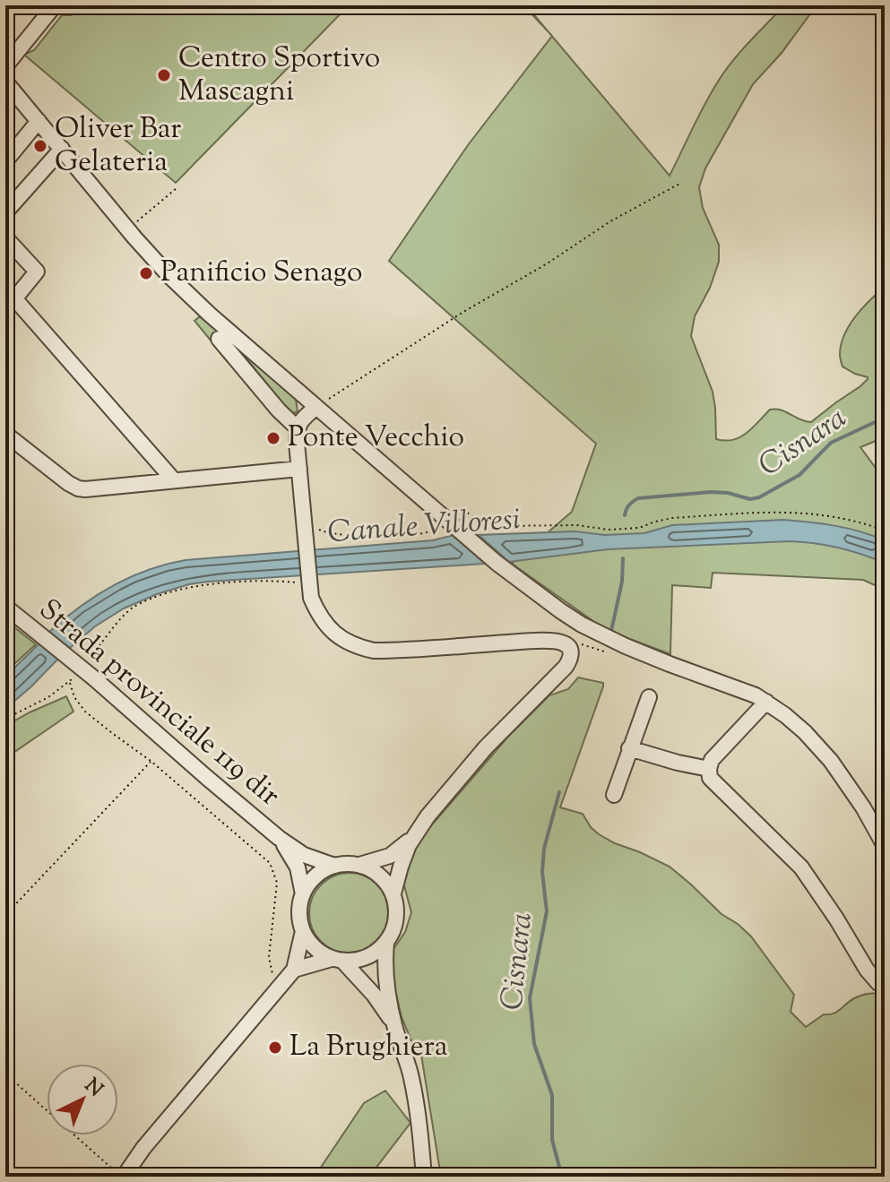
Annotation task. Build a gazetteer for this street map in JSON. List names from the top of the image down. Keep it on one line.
{"streets":{"street":["Strada provinciale 119 dir"]},"water":["Cisnara","Canale Villoresi"],"places":["Centro Sportivo Mascagni","Oliver Bar Gelateria","Panificio Senago","Ponte Vecchio","La Brughiera"],"north":"top right"}
